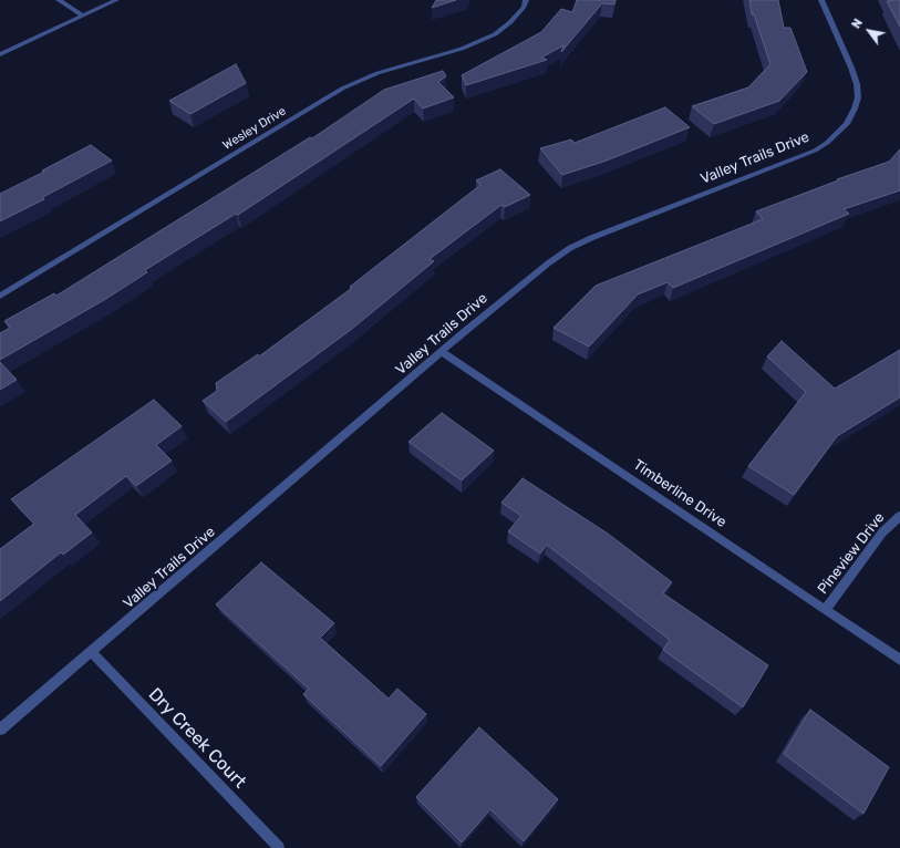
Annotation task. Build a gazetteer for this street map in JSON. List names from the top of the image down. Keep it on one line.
{"streets":{"street":["Wesley Drive","Valley Trails Drive","Timberline Drive","Pineview Drive","Dry Creek Court"]},"crossings":[["Valley Trails Drive","Timberline Drive"],["Valley Trails Drive","Dry Creek Court"],["Timberline Drive","Pineview Drive"]],"north":"top left"}
